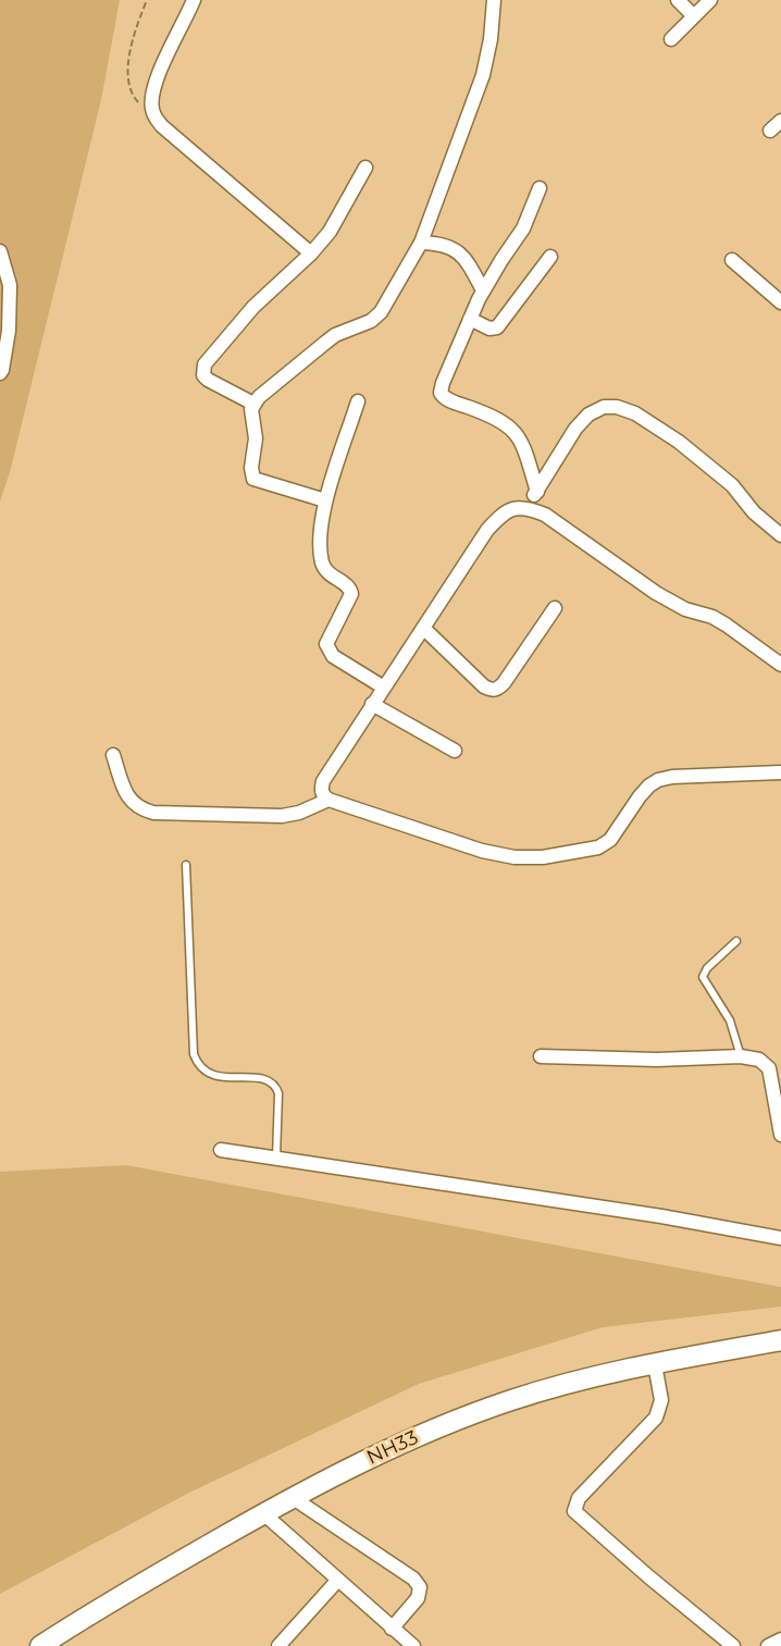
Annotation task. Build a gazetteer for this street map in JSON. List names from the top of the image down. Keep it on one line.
{"streets":{"main road":["NH33"]}}
